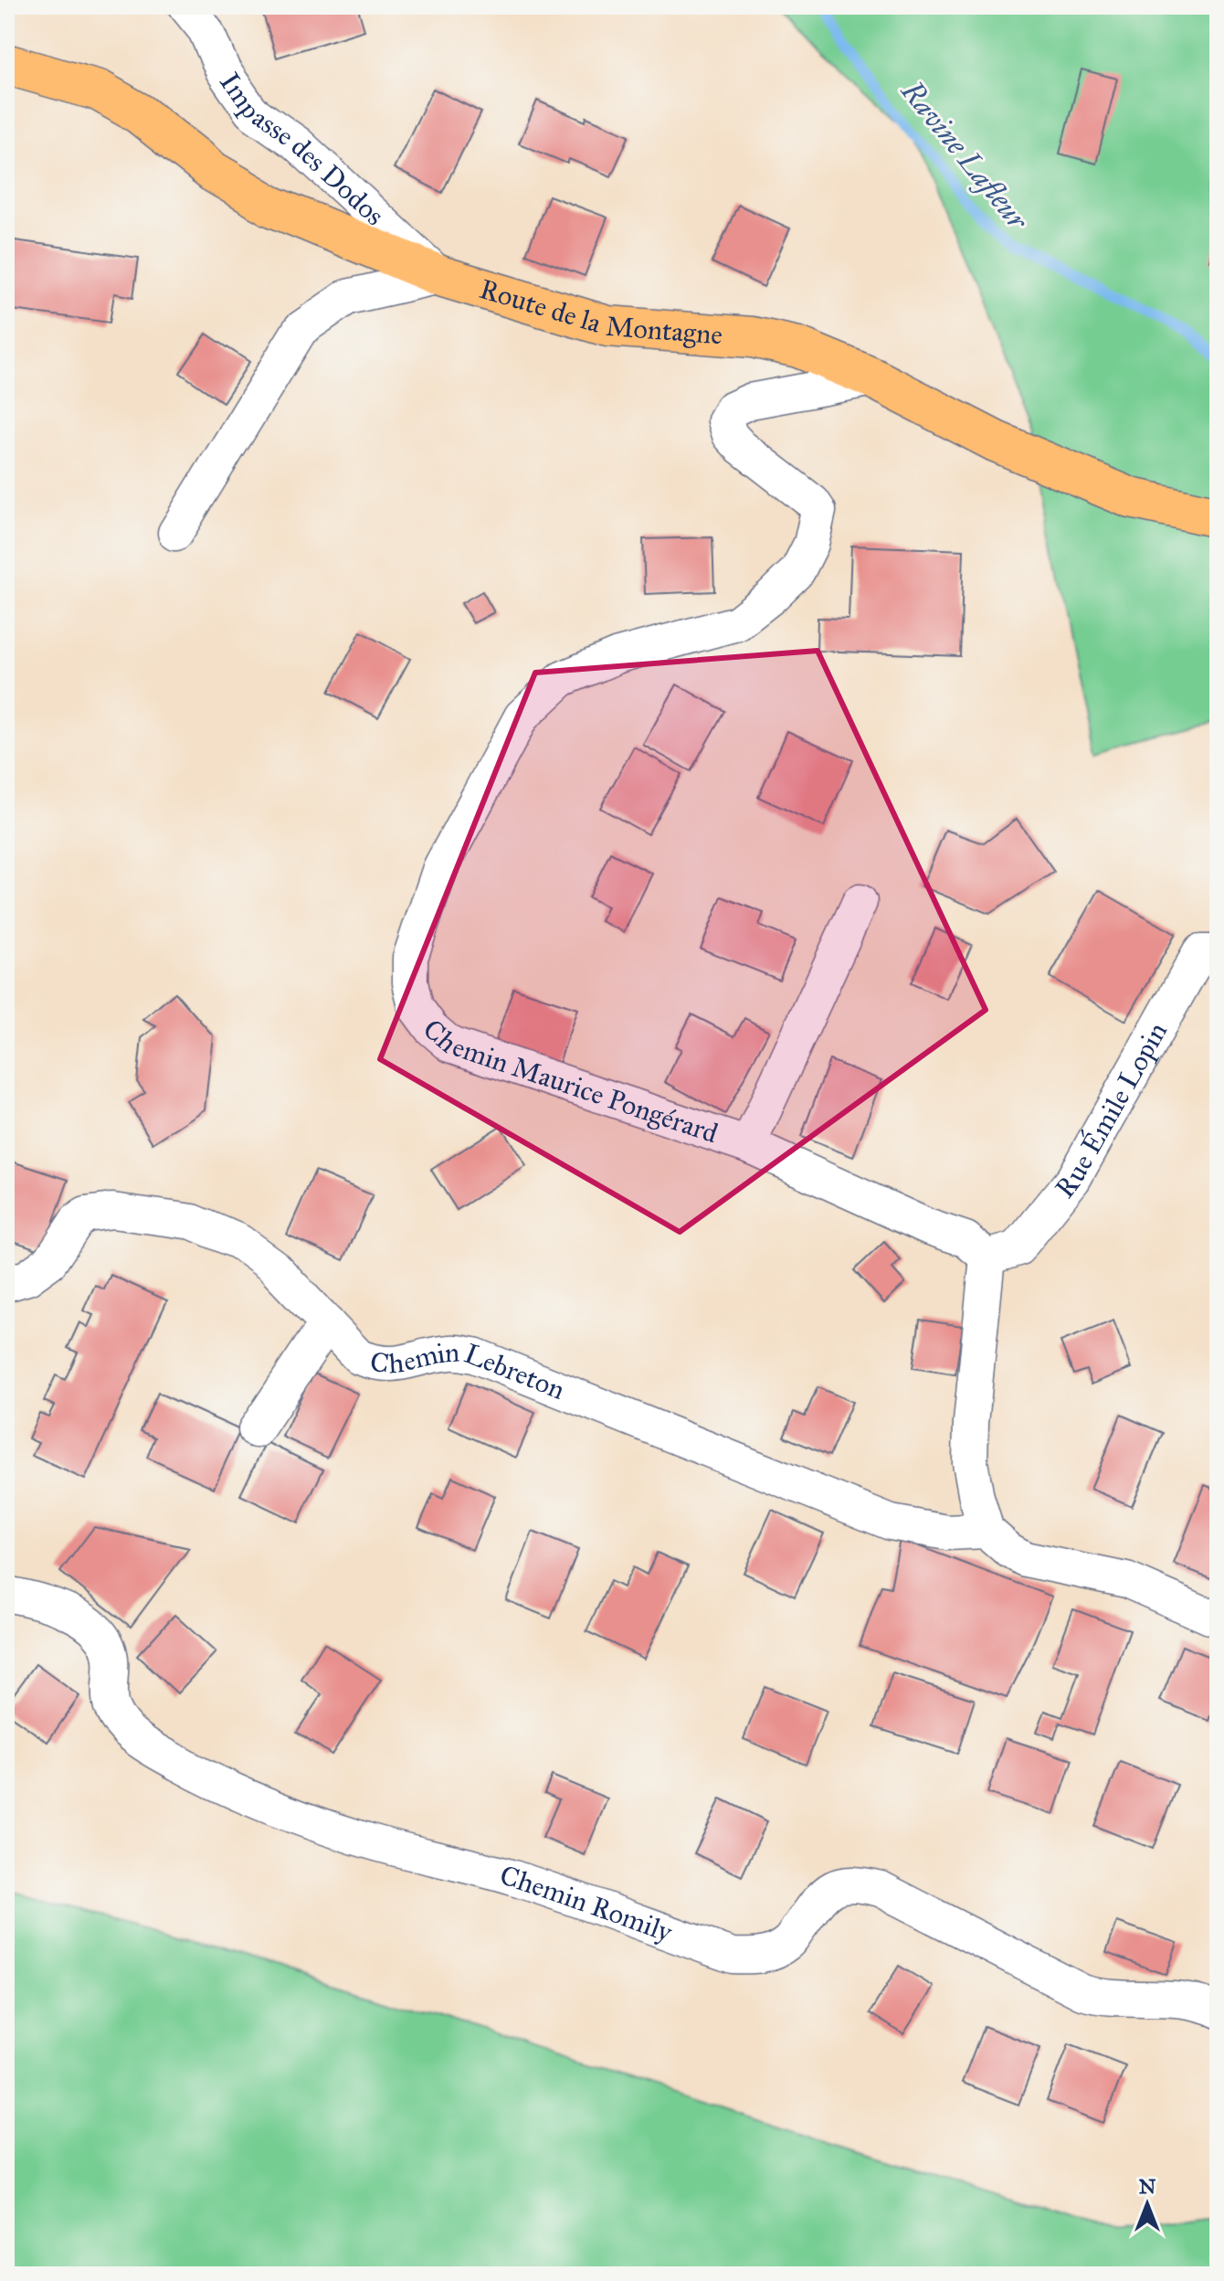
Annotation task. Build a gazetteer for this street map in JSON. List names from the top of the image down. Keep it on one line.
{"streets":{"main road":["Route de la Montagne"],"street":["Impasse des Dodos","Chemin Maurice Pongérard","Rue Émile Lopin","Chemin Lebreton","Chemin Romily"]},"crossings":[["Impasse des Dodos","Route de la Montagne"],["Route de la Montagne","Chemin Maurice Pongérard"],["Chemin Maurice Pongérard","Rue Émile Lopin"]],"water":["Ravine Lafleur"],"north":"top"}
